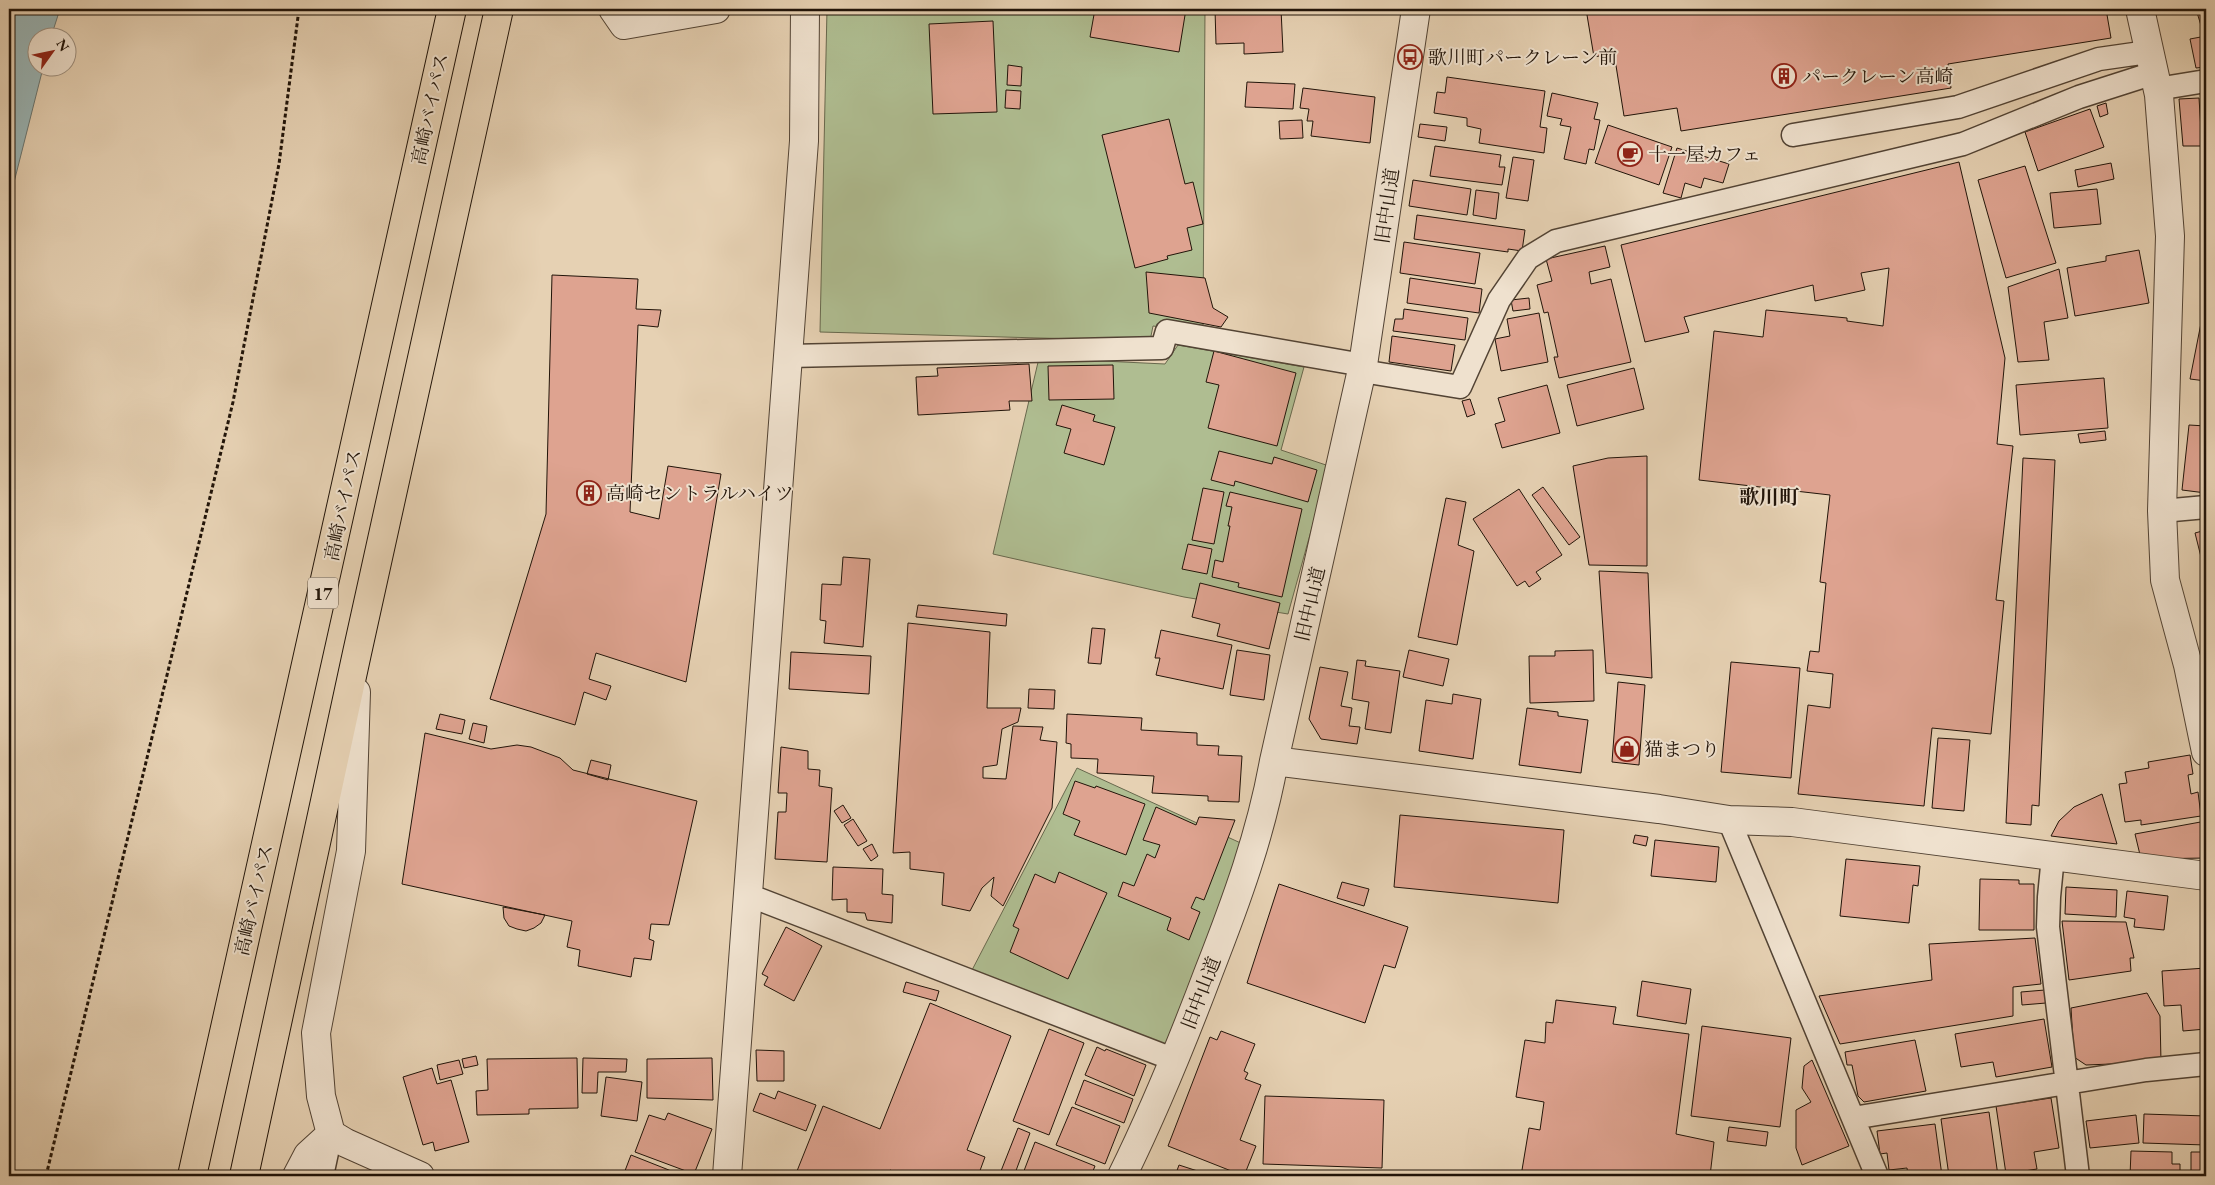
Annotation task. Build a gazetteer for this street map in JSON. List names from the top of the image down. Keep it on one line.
{"streets":{"highway":["高崎バイパス","17"],"street":["旧中山道"]},"districts":["歌川町"],"places":{"bus stop":["歌川町パークレーン前"],"building":["パークレーン高崎","高崎セントラルハイツ"],"cafe":["十一屋カフェ"],"shop":["猫まつり"]},"north":"top right"}
